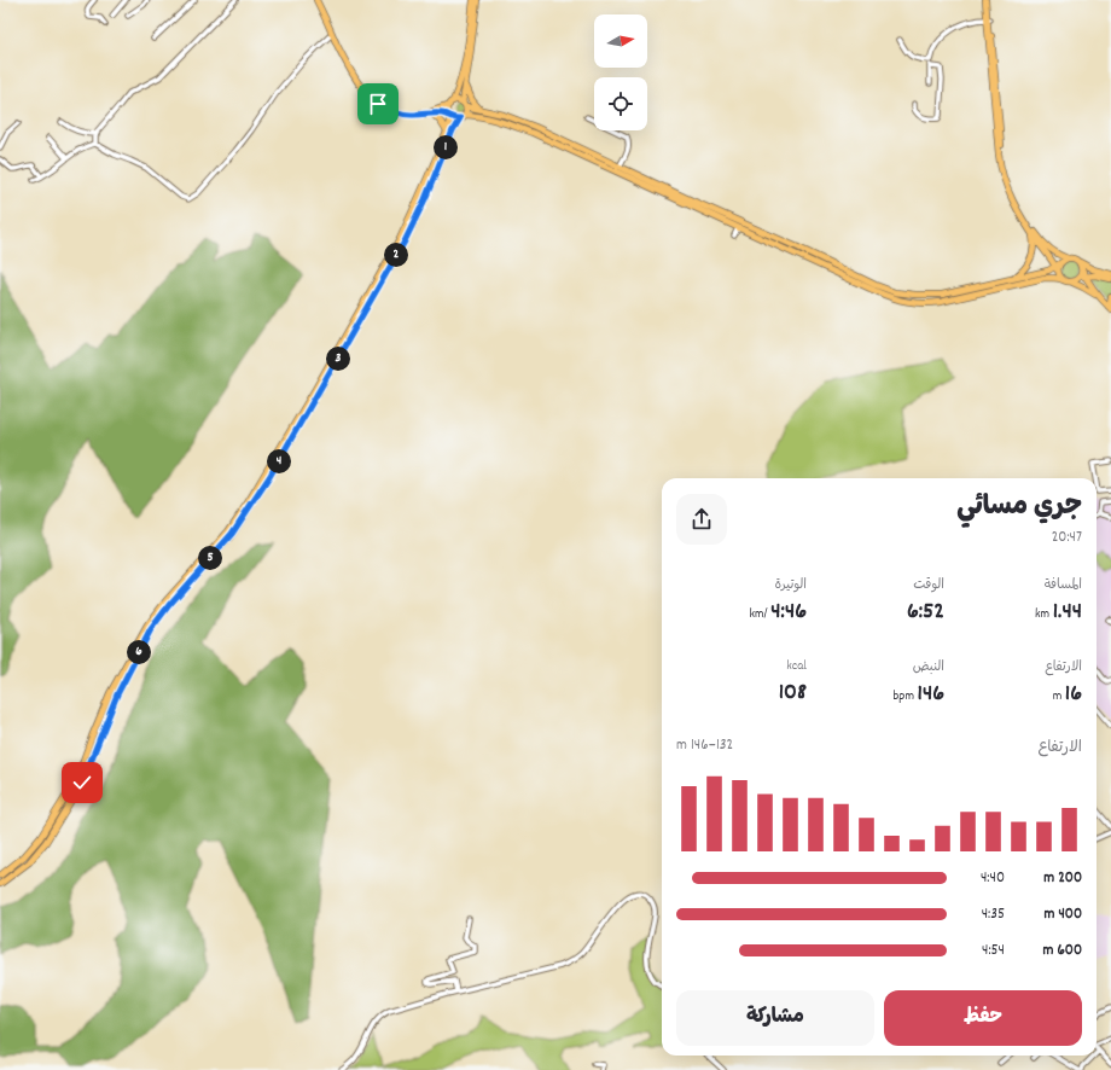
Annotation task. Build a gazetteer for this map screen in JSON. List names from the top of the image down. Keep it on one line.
{"north":"right","page":{"pins":["1","2","3","4","5","6"],"heading":["جري مسائي","20:47"],"stats":[["المسافة","1.44 km"],["الوقت","6:52"],["الوتيرة","4:46 /km"],["الارتفاع","16 m"],["النبض","146 bpm"],["kcal","108"]],"chart":["الارتفاع","132–146 m"],"list":[{"name":"200 m","note":"4:40"},{"name":"400 m","note":"4:35"},{"name":"600 m","note":"4:54"}],"buttons":["حفظ","مشاركة"]}}
